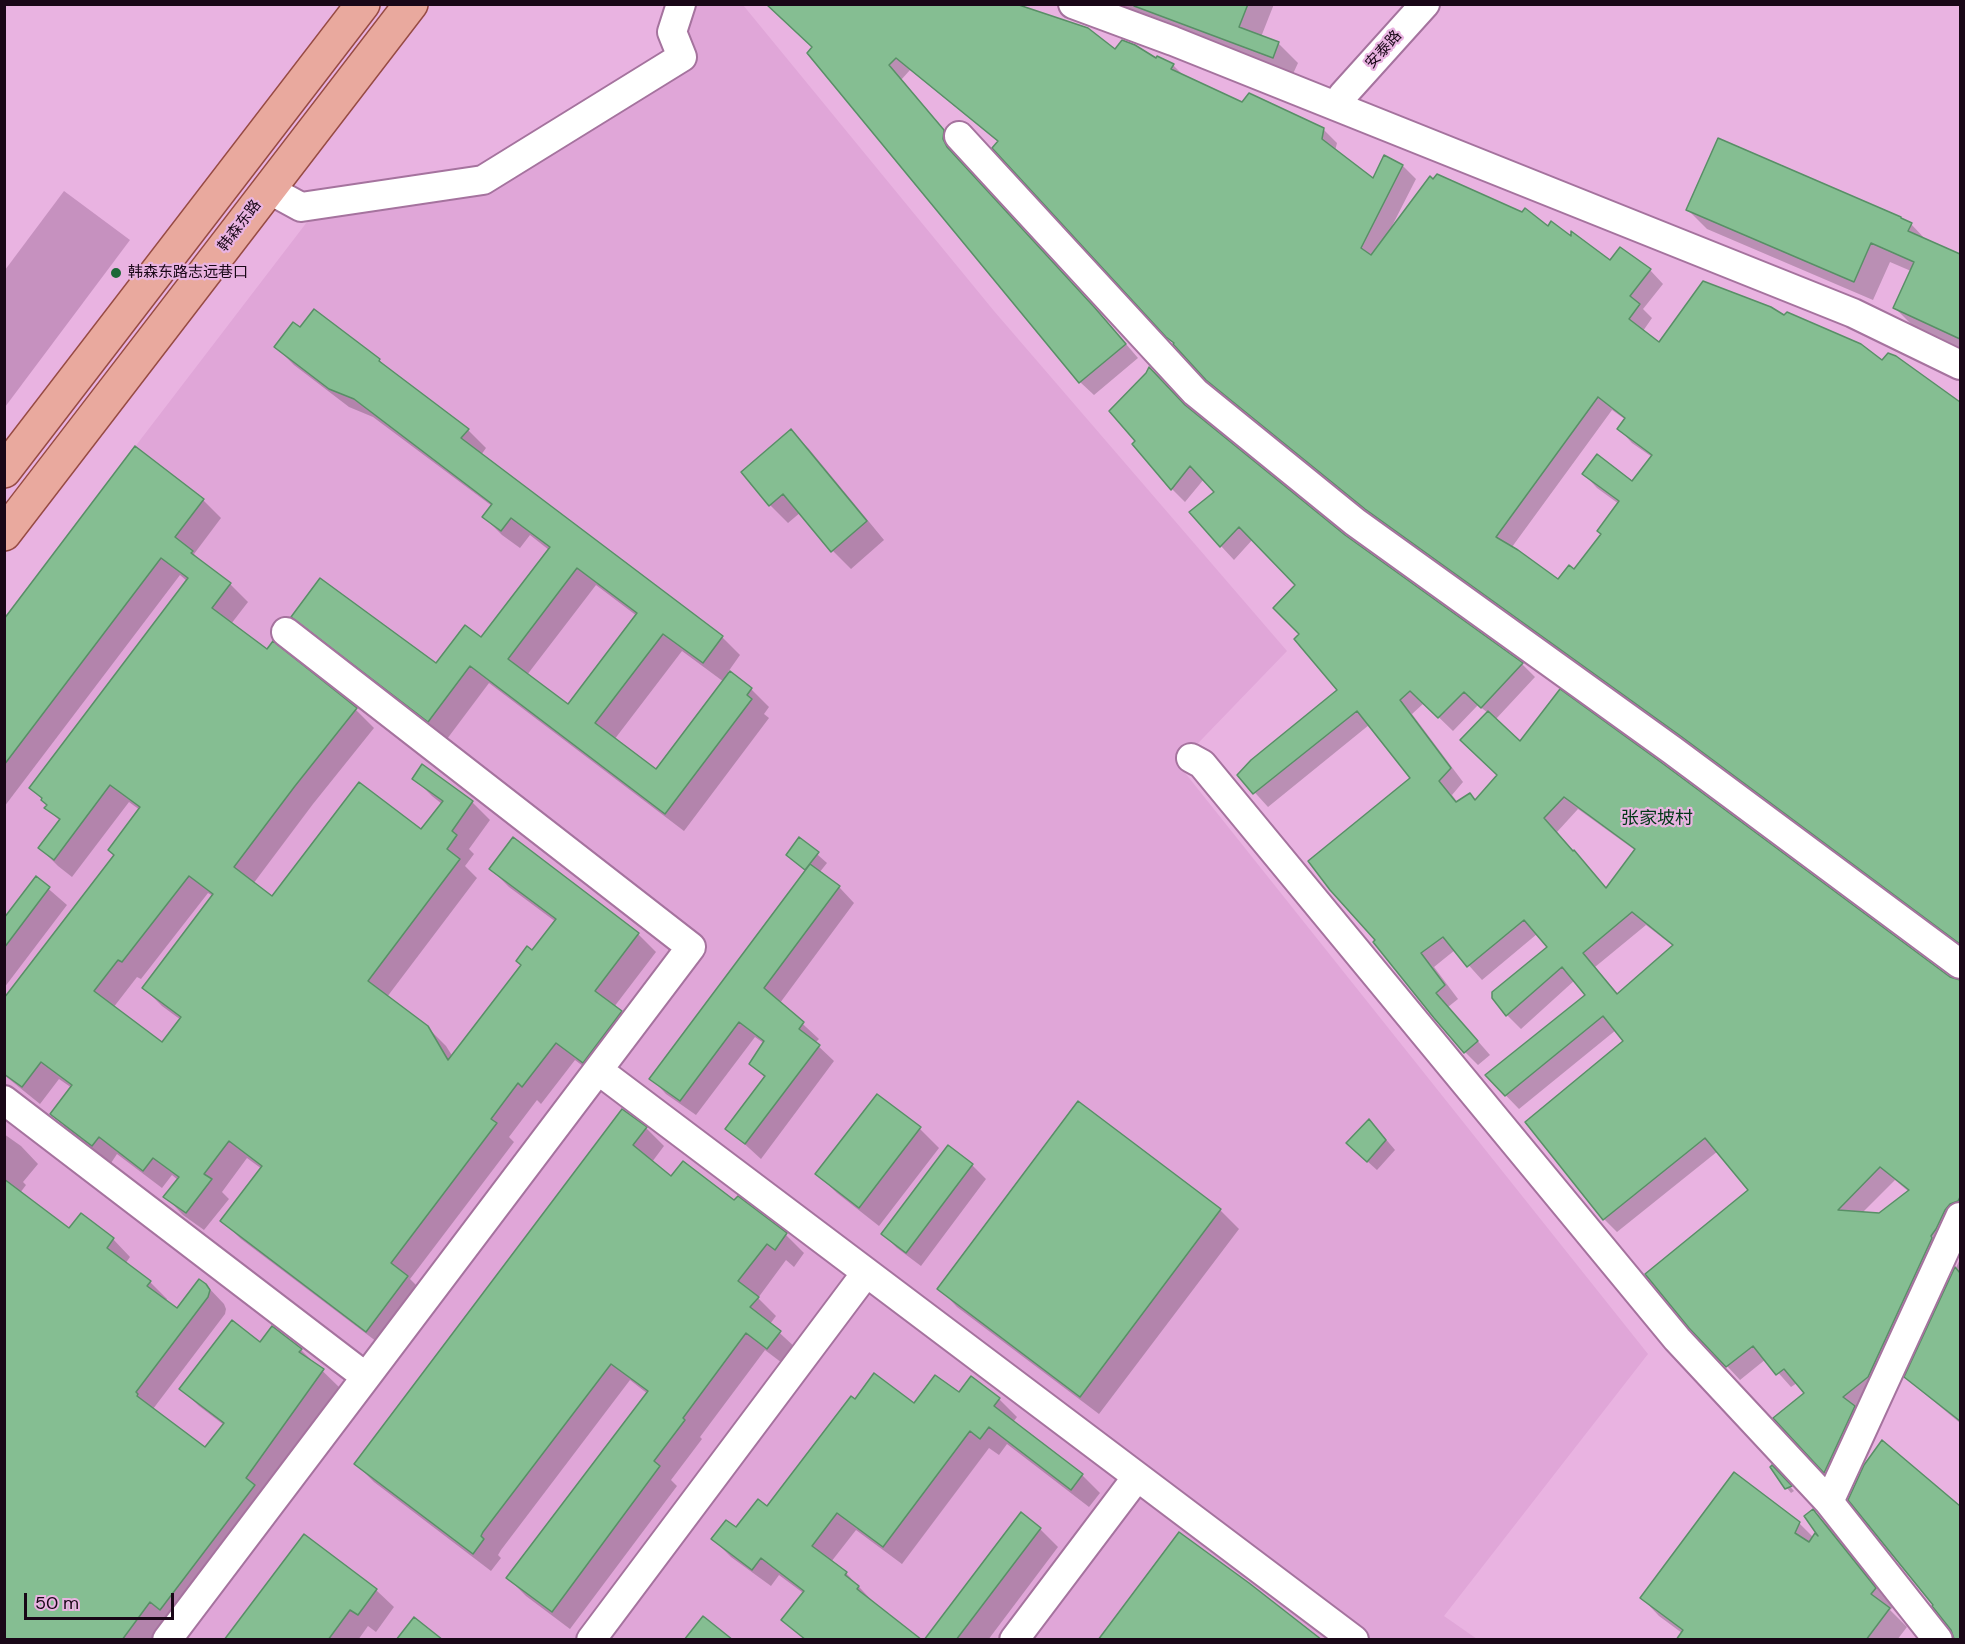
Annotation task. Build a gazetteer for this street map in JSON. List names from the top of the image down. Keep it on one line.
{"streets":{"main road":["韩森东路"],"street":["安泰路"]},"districts":["张家坡村"],"places":["韩森东路志远巷口"],"scale_bar":"50 m"}
